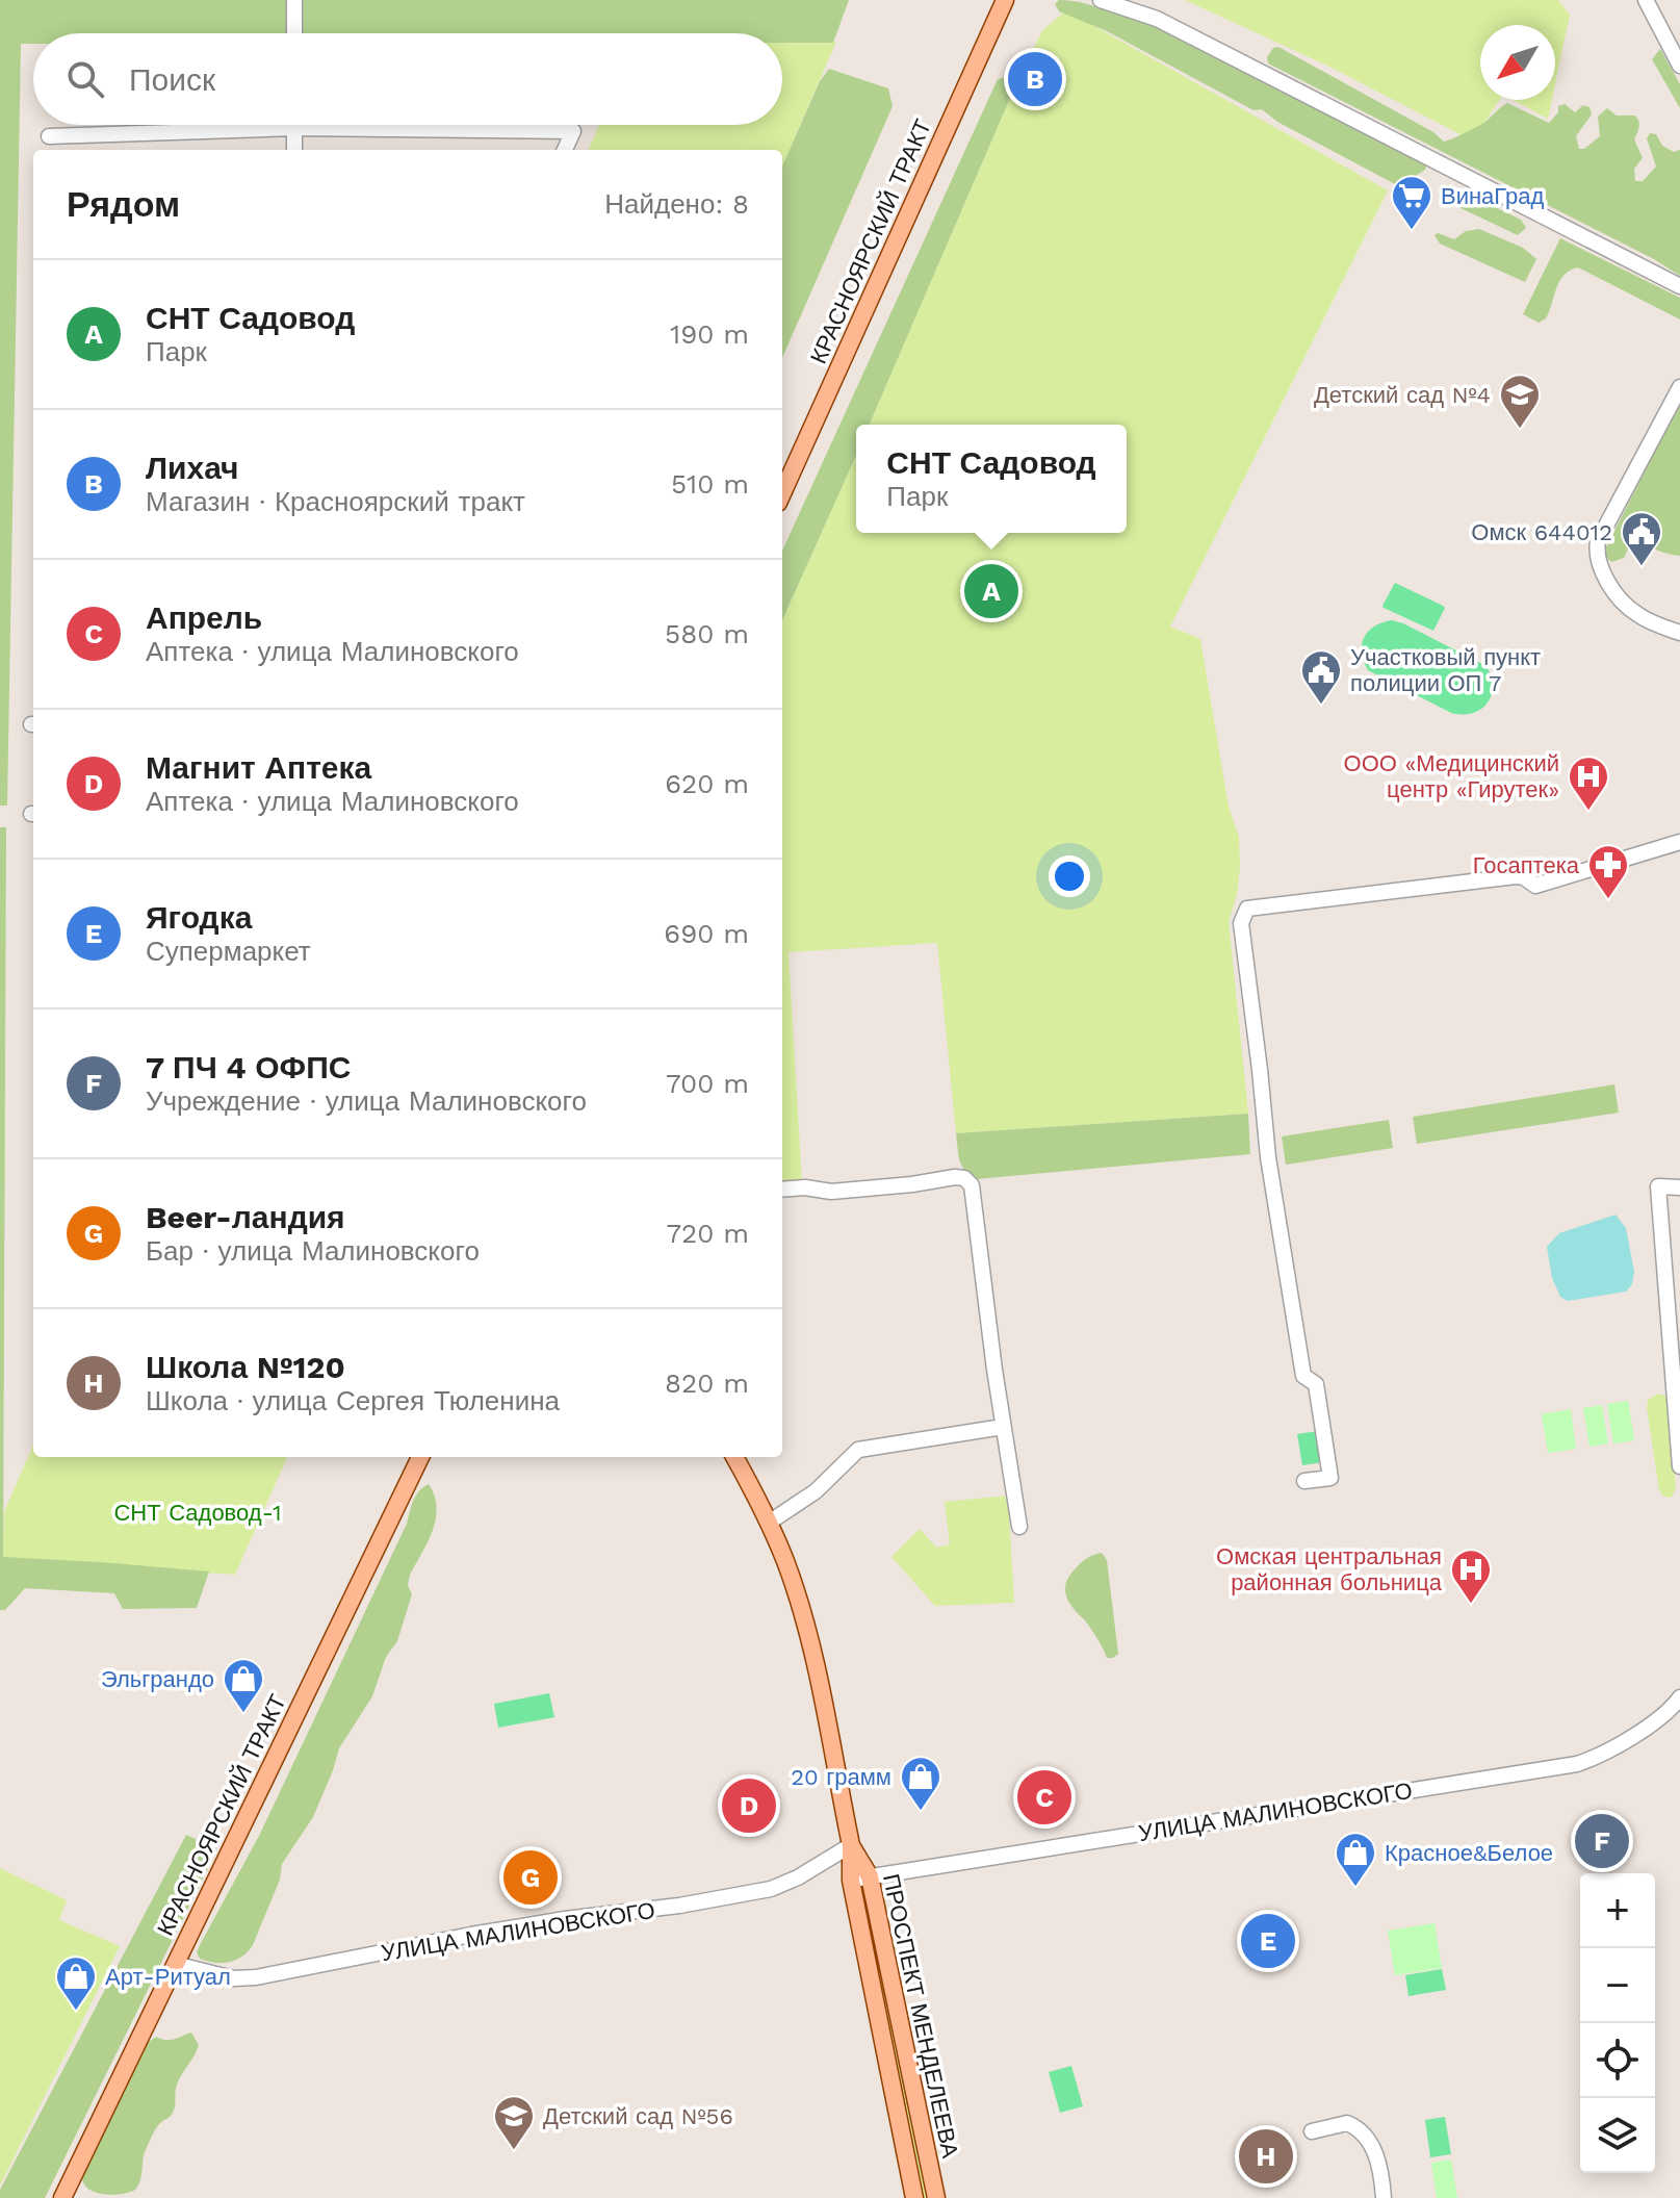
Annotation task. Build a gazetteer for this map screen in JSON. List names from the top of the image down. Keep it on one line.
{"streets":{"main road":["КРАСНОЯРСКИЙ ТРАКТ","ПРОСПЕКТ МЕНДЕЛЕЕВА"],"street":["УЛИЦА МАЛИНОВСКОГО"]},"crossings":[["КРАСНОЯРСКИЙ ТРАКТ","УЛИЦА МАЛИНОВСКОГО"],["УЛИЦА МАЛИНОВСКОГО","ПРОСПЕКТ МЕНДЕЛЕЕВА"]],"parks":["СНТ Садовод-1"],"places":{"supermarket":["ВинаГрад"],"school or university":["Детский сад №4","Детский сад №56"],"public building":["Омск 644012","Участковый пункт полиции ОП 7"],"hospital":["ООО «Медицинский центр «Гирутек»","Омская центральная районная больница"],"pharmacy":["Госаптека"],"shop":["Эльграндо","20 грамм","Красное&Белое","Арт-Ритуал"]},"north":"bottom left","page":{"search":"Поиск","pins":["B","A","C","D","F","G","E","H"],"heading":["Рядом","Найдено: 8"],"list":[{"mark":"A","name":"СНТ Садовод","note":"Парк","value":"190 m"},{"mark":"B","name":"Лихач","note":"Магазин · Красноярский тракт","value":"510 m"},{"mark":"C","name":"Апрель","note":"Аптека · улица Малиновского","value":"580 m"},{"mark":"D","name":"Магнит Аптека","note":"Аптека · улица Малиновского","value":"620 m"},{"mark":"E","name":"Ягодка","note":"Супермаркет","value":"690 m"},{"mark":"F","name":"7 ПЧ 4 ОФПС","note":"Учреждение · улица Малиновского","value":"700 m"},{"mark":"G","name":"Beer-ландия","note":"Бар · улица Малиновского","value":"720 m"},{"mark":"H","name":"Школа №120","note":"Школа · улица Сергея Тюленина","value":"820 m"}],"popup":["СНТ Садовод","Парк"],"map_buttons":["+","−"]}}
